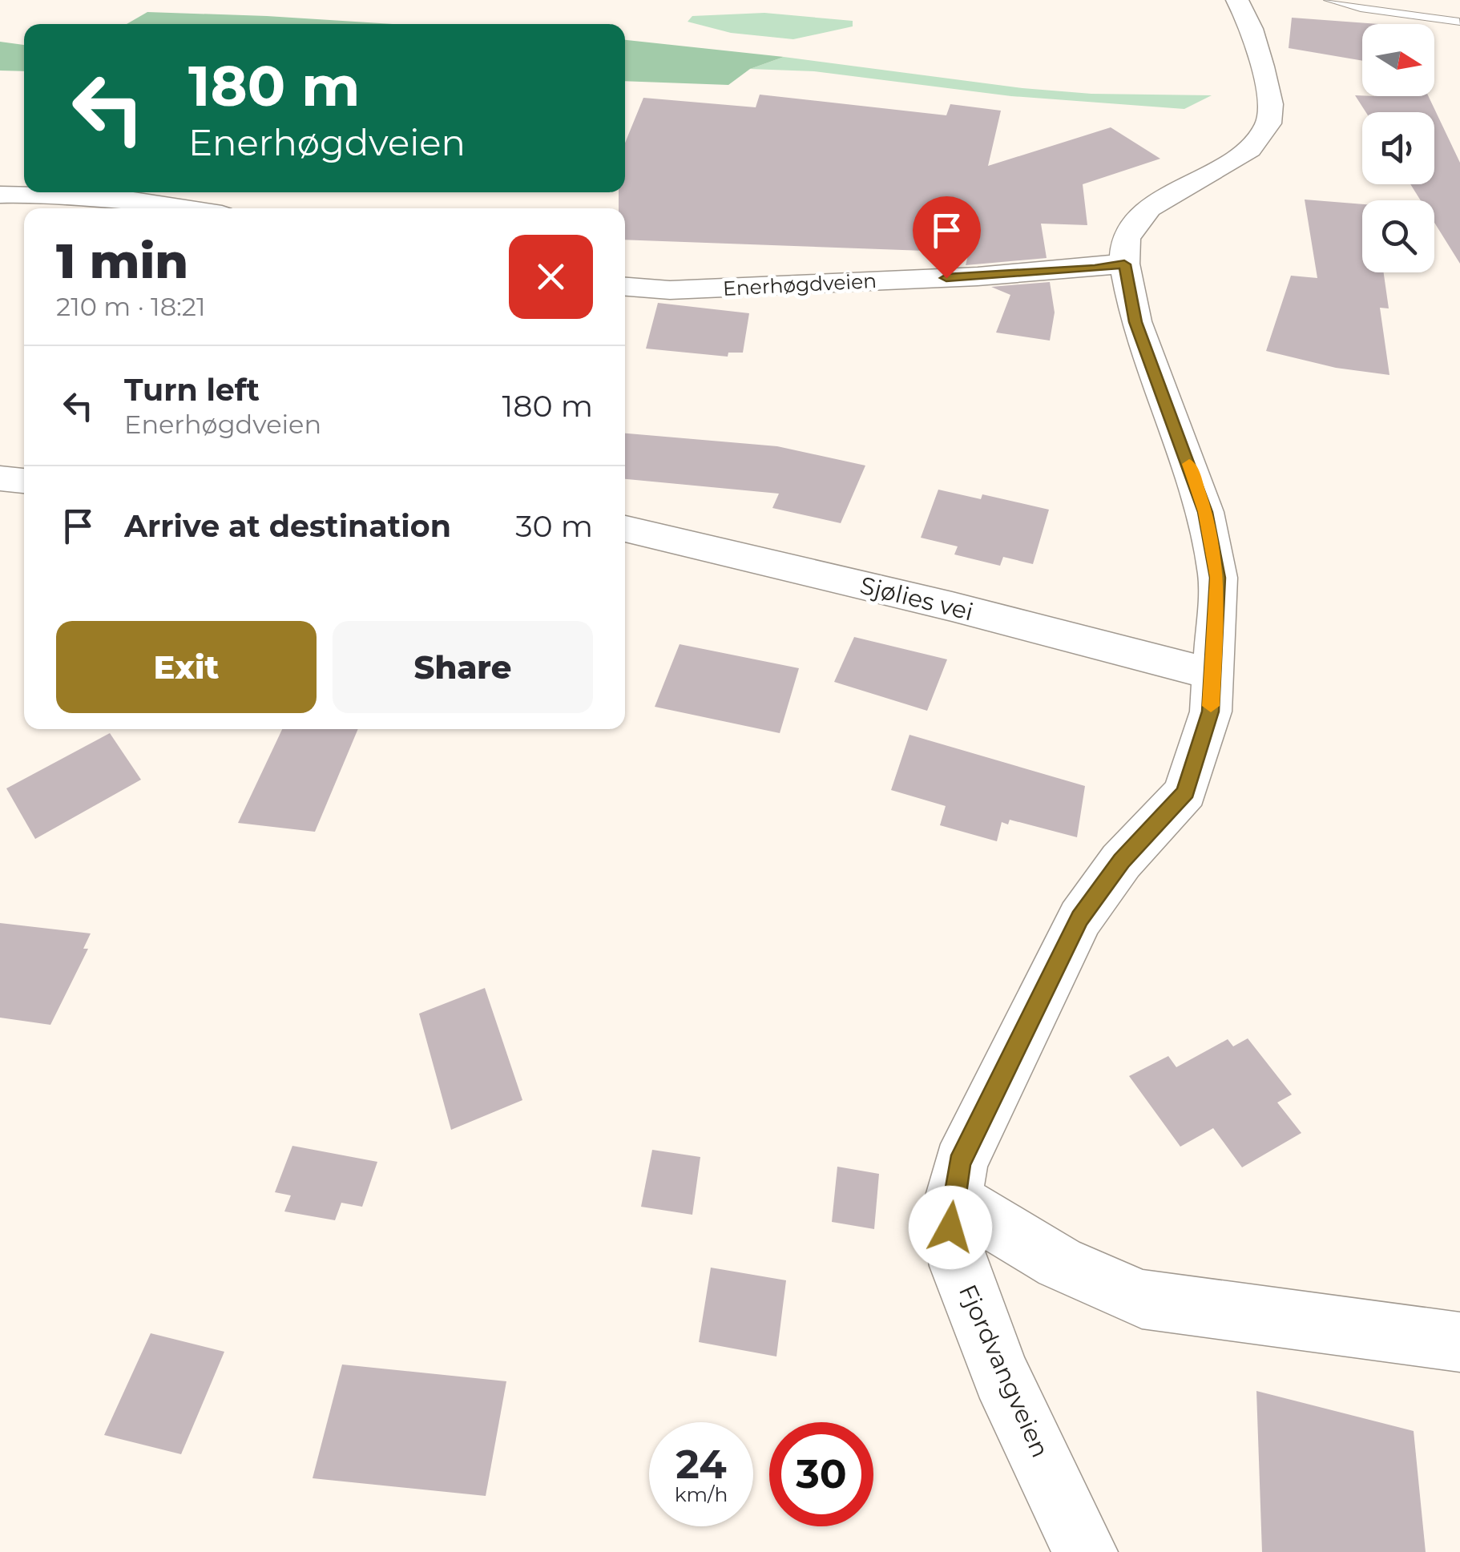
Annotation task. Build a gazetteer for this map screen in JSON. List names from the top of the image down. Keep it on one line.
{"streets":{"street":["Enerhøgdveien","Sjølies vei","Fjordvangveien"]},"crossings":[["Enerhøgdveien","Fjordvangveien"],["Sjølies vei","Fjordvangveien"]],"north":"right","page":{"turn":["180 m","Enerhøgdveien"],"heading":["1 min","210 m · 18:21"],"list":[{"name":"Turn left","note":"Enerhøgdveien","value":"180 m"},{"name":"Arrive at destination","value":"30 m"}],"buttons":["Exit","Share"],"speed":"24 km/h","limit":"30"}}
